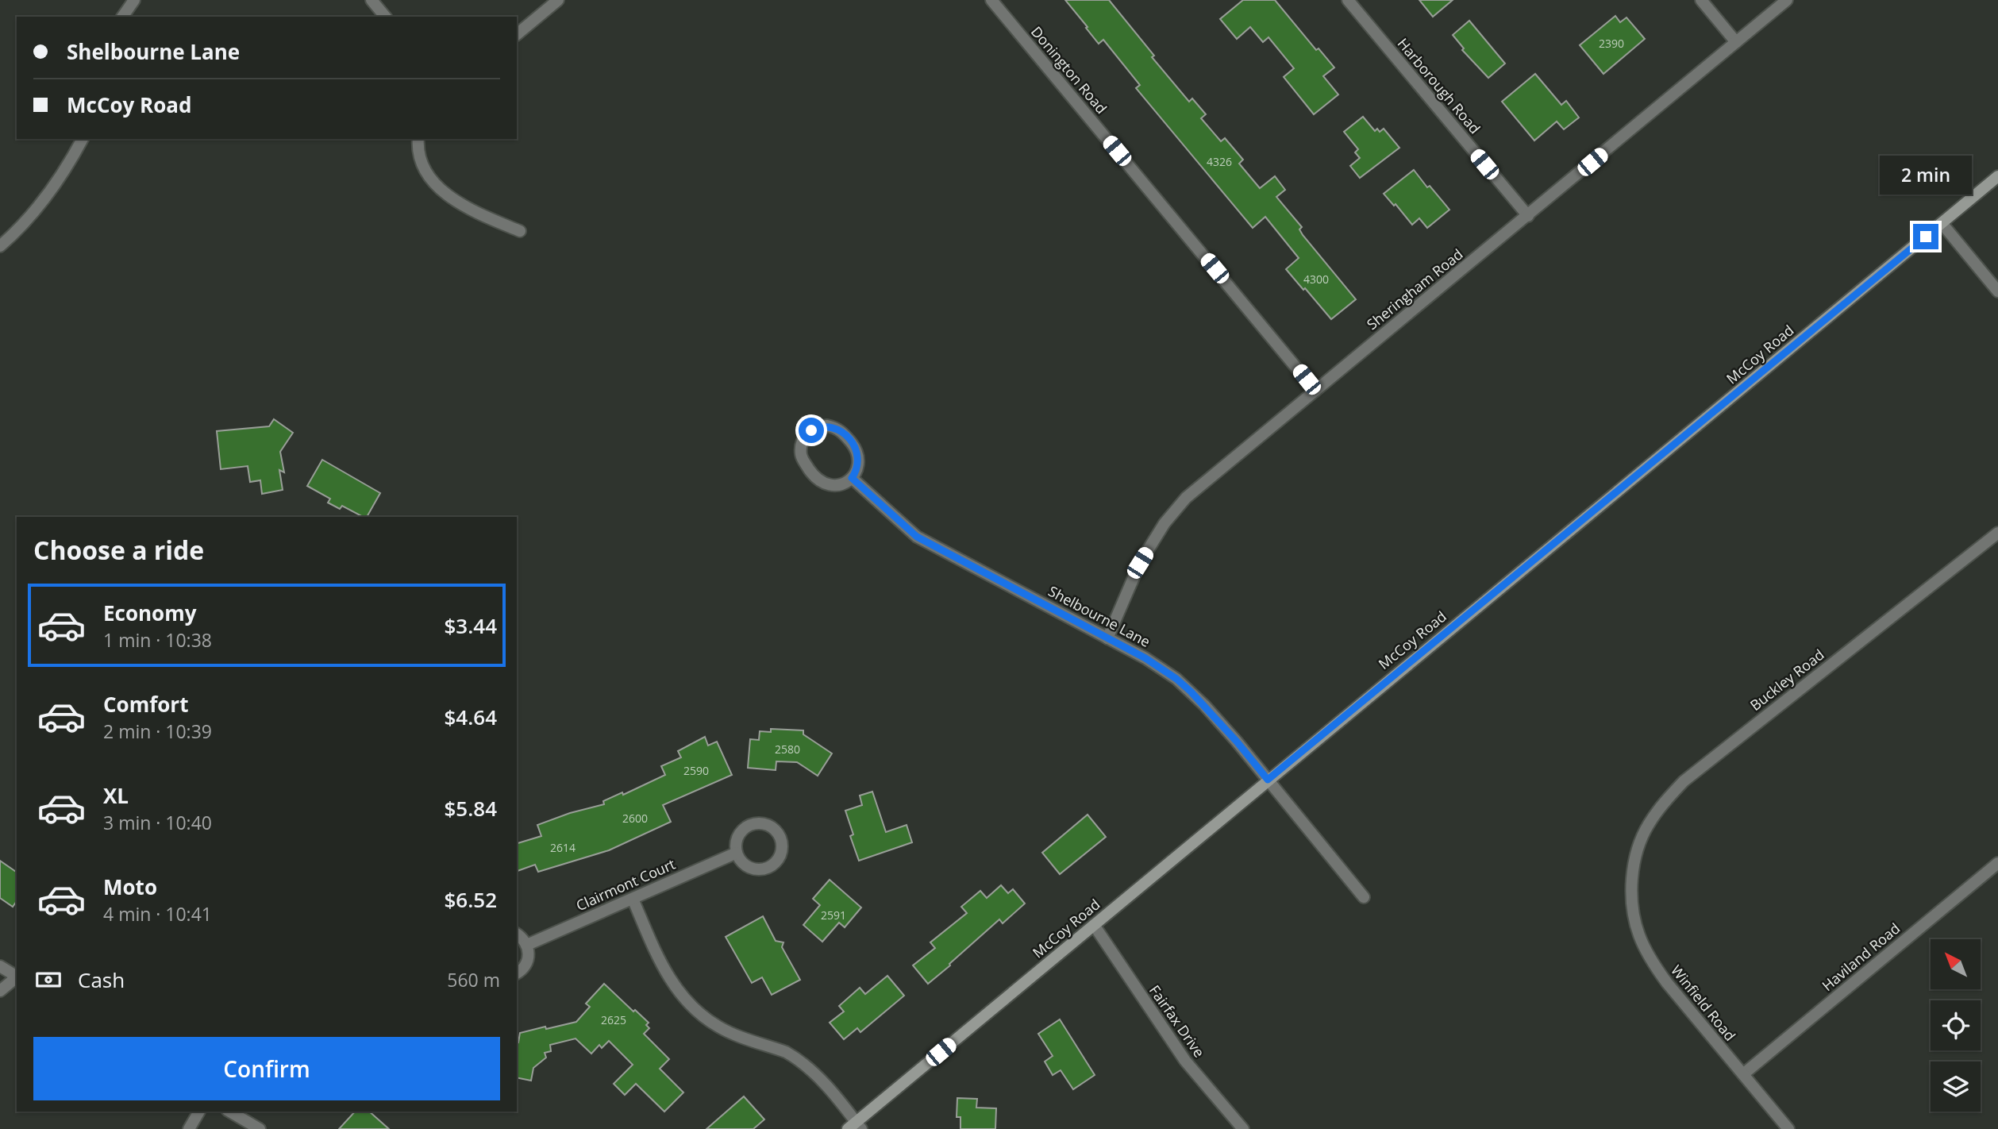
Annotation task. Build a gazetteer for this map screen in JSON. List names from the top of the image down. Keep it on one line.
{"streets":{"main road":["McCoy Road"],"street":["Donington Road","Harborough Road","Sheringham Road","Shelbourne Lane","Buckley Road","Clairmont Court","Haviland Road","Winfield Road","Fairfax Drive"]},"crossings":[["Donington Road","Sheringham Road"],["Harborough Road","Sheringham Road"],["Sheringham Road","Shelbourne Lane"],["McCoy Road","Shelbourne Lane"],["McCoy Road","Fairfax Drive"],["Buckley Road","Winfield Road"],["Haviland Road","Winfield Road"]],"house_numbers":["2390","4326","4300","2580","2590","2600","2614","2591","2625"],"north":"top left","page":{"banner":["Shelbourne Lane","McCoy Road"],"bubble":"2 min","heading":"Choose a ride","list":[{"name":"Economy","note":"1 min · 10:38","value":"$3.44"},{"name":"Comfort","note":"2 min · 10:39","value":"$4.64"},{"name":"XL","note":"3 min · 10:40","value":"$5.84"},{"name":"Moto","note":"4 min · 10:41","value":"$6.52"}],"pay":["Cash","560 m"],"buttons":"Confirm"}}
